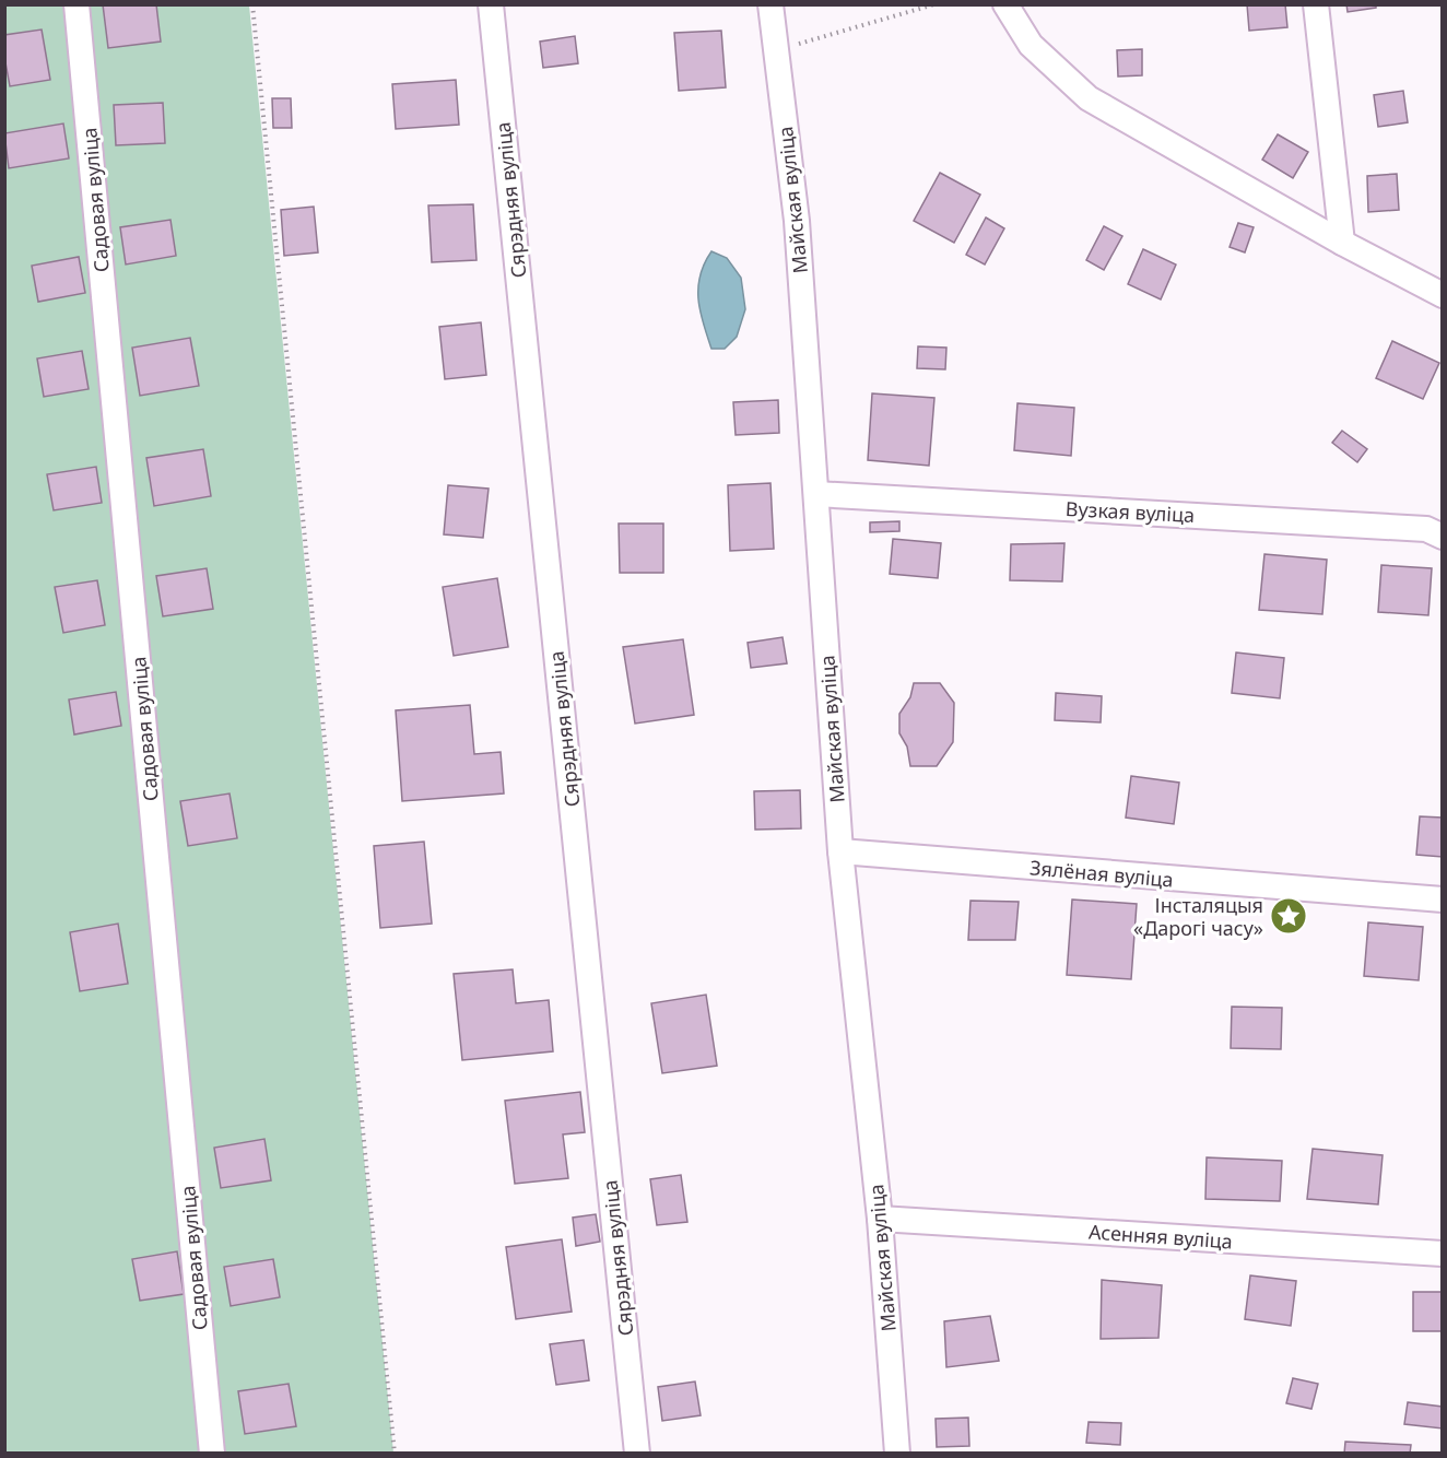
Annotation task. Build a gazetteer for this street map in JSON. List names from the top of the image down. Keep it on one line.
{"streets":{"street":["Садовая вуліца","Сярэдняя вуліца","Майская вуліца","Вузкая вуліца","Зялёная вуліца","Асенняя вуліца"]},"crossings":[["Майская вуліца","Вузкая вуліца"],["Майская вуліца","Зялёная вуліца"],["Майская вуліца","Асенняя вуліца"]],"places":{"place":["Інсталяцыя «Дарогі часу»"]}}
